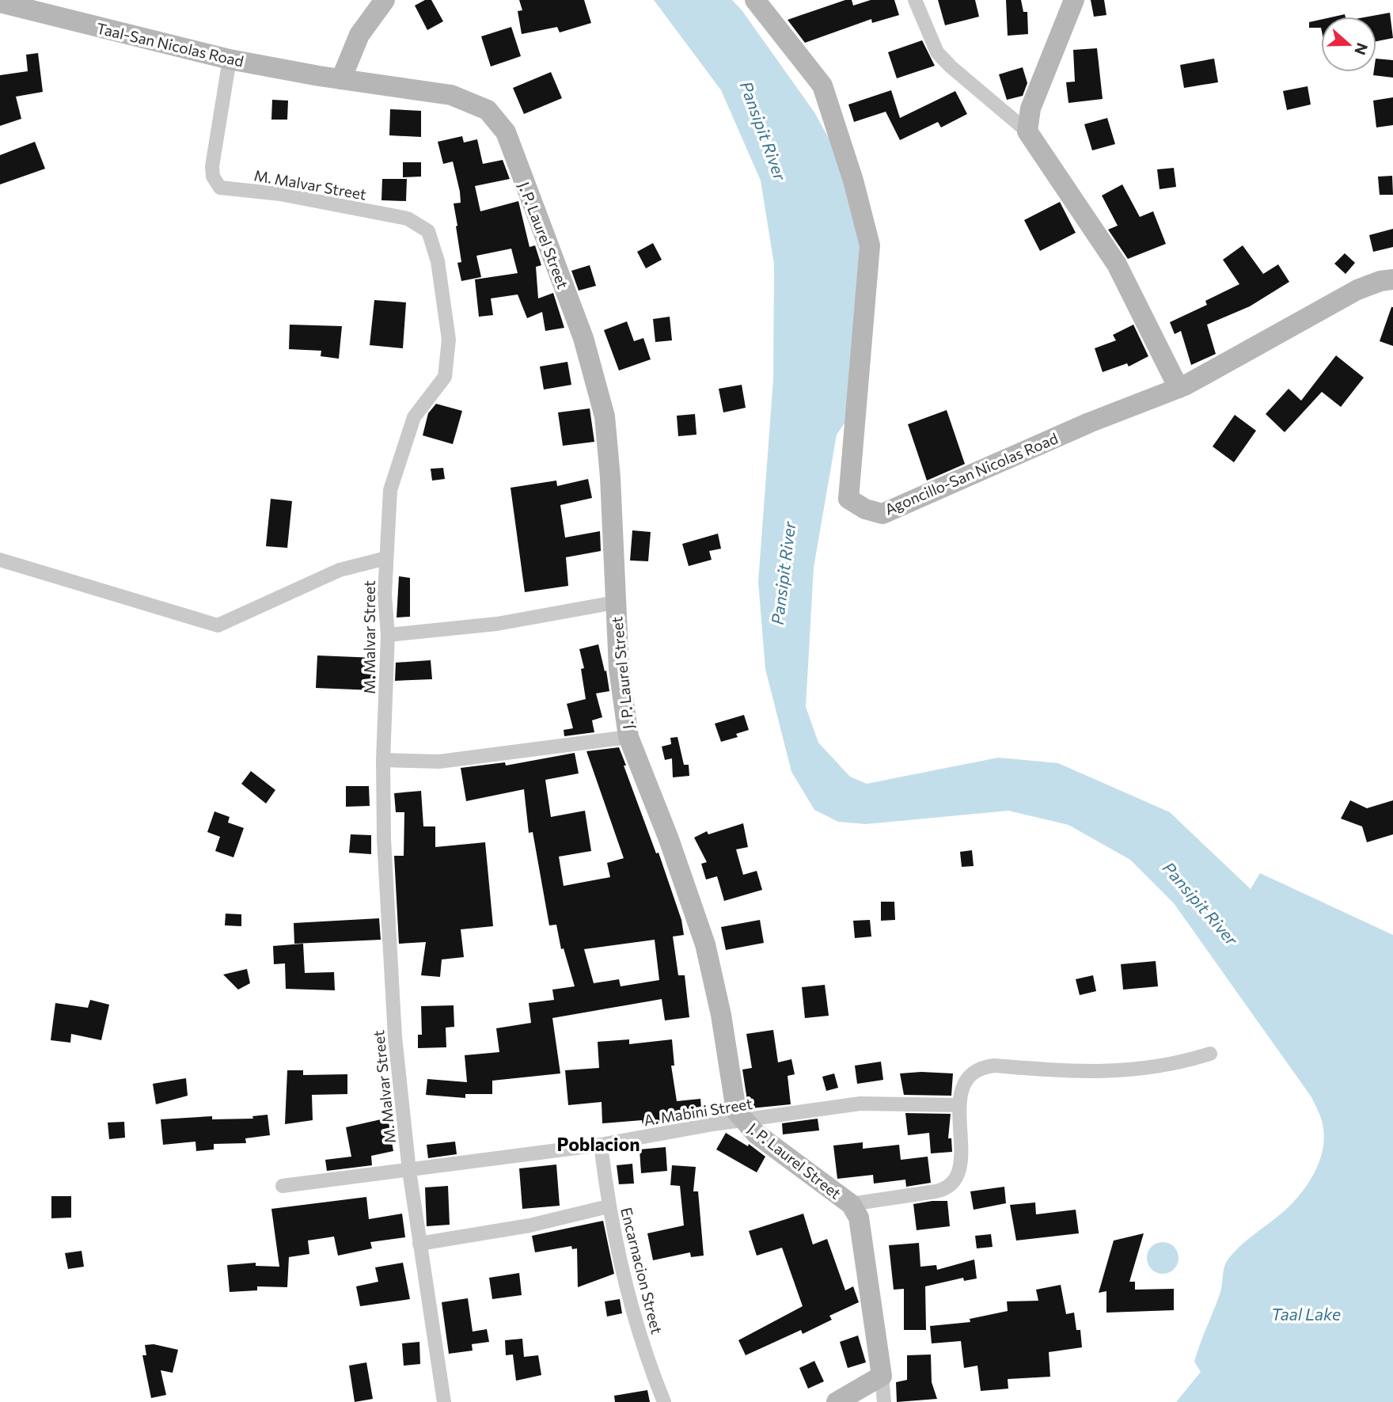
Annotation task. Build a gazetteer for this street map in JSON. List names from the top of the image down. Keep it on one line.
{"streets":{"main road":["Taal-San Nicolas Road","J. P. Laurel Street","Agoncillo-San Nicolas Road"],"street":["M. Malvar Street","A. Mabini Street","Encarnacion Street"]},"crossings":[["Taal-San Nicolas Road","M. Malvar Street"],["Taal-San Nicolas Road","J. P. Laurel Street"],["M. Malvar Street","A. Mabini Street"],["J. P. Laurel Street","A. Mabini Street"],["A. Mabini Street","Encarnacion Street"]],"districts":["Poblacion"],"water":["Pansipit River","Taal Lake"],"north":"right"}
